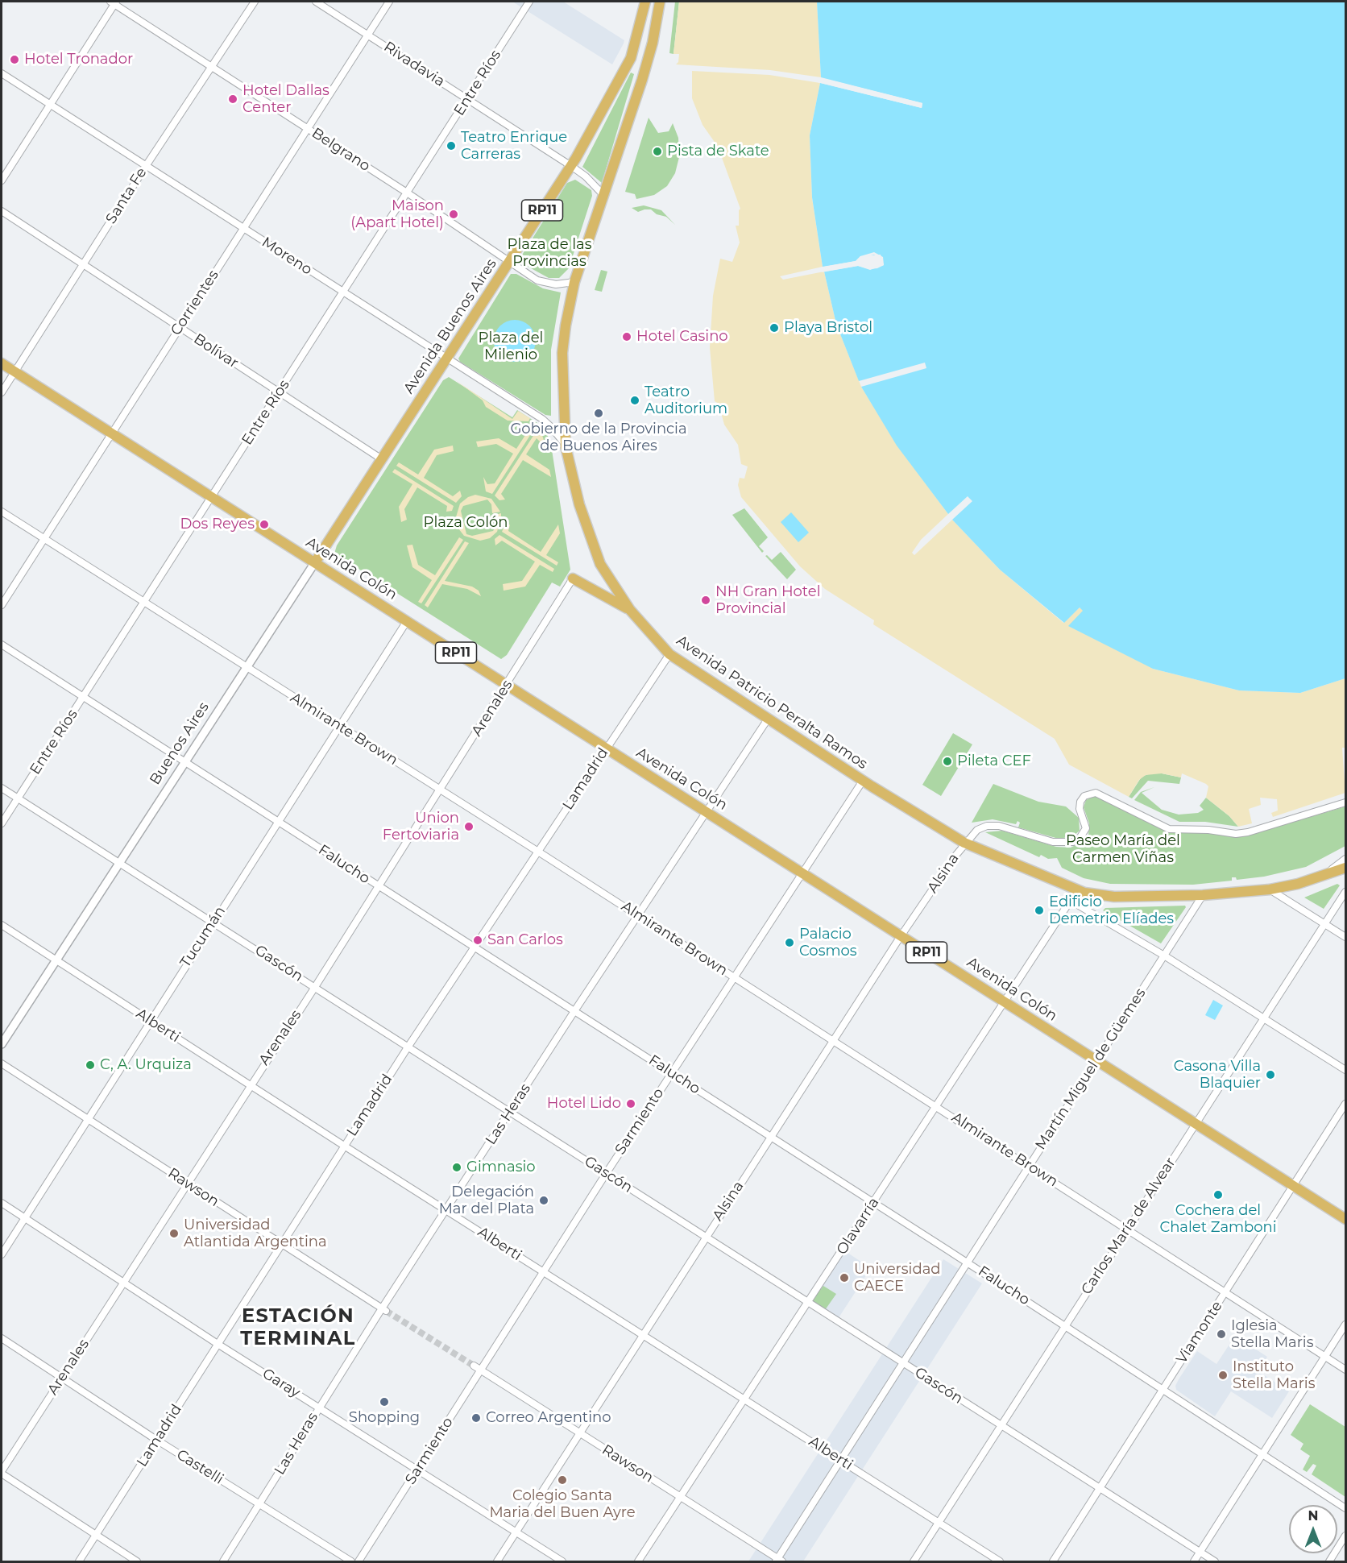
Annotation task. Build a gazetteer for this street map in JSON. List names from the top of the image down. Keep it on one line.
{"streets":{"main road":["RP11","Avenida Buenos Aires","Avenida Colón","Avenida Patricio Peralta Ramos","Buenos Aires"],"street":["Rivadavia","Entre Ríos","Belgrano","Santa Fe","Moreno","Corrientes","Bolívar","Arenales","Almirante Brown","Lamadrid","Falucho","Alsina","Tucumán","Gascón","Alberti","Martín Miguel de Güemes","Las Heras","Sarmiento","Rawson","Olavarría","Carlos María de Alvear","Viamonte","Garay","Castelli"]},"crossings":[["Rivadavia","Entre Ríos"],["Rivadavia","Corrientes"],["Rivadavia","Avenida Buenos Aires"],["Rivadavia","Avenida Patricio Peralta Ramos"],["Entre Ríos","Belgrano"],["Entre Ríos","Moreno"],["Entre Ríos","Bolívar"],["Entre Ríos","Avenida Colón"],["Entre Ríos","Almirante Brown"],["Entre Ríos","Falucho"],["Entre Ríos","Gascón"],["Belgrano","Santa Fe"],["Belgrano","Corrientes"],["Belgrano","Avenida Buenos Aires"],["Belgrano","Avenida Patricio Peralta Ramos"],["Santa Fe","Moreno"],["Santa Fe","Bolívar"],["Santa Fe","Avenida Colón"],["Moreno","Corrientes"],["Moreno","Avenida Buenos Aires"],["Moreno","Avenida Patricio Peralta Ramos"],["Corrientes","Bolívar"],["Corrientes","Avenida Colón"],["Corrientes","Almirante Brown"],["Avenida Buenos Aires","Bolívar"],["Avenida Buenos Aires","Buenos Aires"],["Bolívar","Buenos Aires"],["Avenida Colón","Arenales"],["Avenida Colón","Buenos Aires"],["Avenida Colón","Lamadrid"],["Avenida Colón","Alsina"],["Avenida Colón","Tucumán"],["Avenida Colón","Martín Miguel de Güemes"],["Avenida Colón","Las Heras"],["Avenida Colón","Sarmiento"],["Avenida Colón","Olavarría"],["Avenida Colón","Carlos María de Alvear"],["Avenida Colón","Viamonte"],["Avenida Patricio Peralta Ramos","Lamadrid"],["Avenida Patricio Peralta Ramos","Alsina"],["Avenida Patricio Peralta Ramos","Martín Miguel de Güemes"],["Avenida Patricio Peralta Ramos","Las Heras"],["Avenida Patricio Peralta Ramos","Sarmiento"],["Avenida Patricio Peralta Ramos","Olavarría"],["Arenales","Almirante Brown"],["Arenales","Falucho"],["Arenales","Gascón"],["Arenales","Alberti"],["Arenales","Rawson"],["Arenales","Garay"],["Arenales","Castelli"],["Almirante Brown","Buenos Aires"],["Almirante Brown","Lamadrid"],["Almirante Brown","Alsina"],["Almirante Brown","Tucumán"],["Almirante Brown","Martín Miguel de Güemes"],["Almirante Brown","Las Heras"],["Almirante Brown","Sarmiento"],["Almirante Brown","Olavarría"],["Almirante Brown","Carlos María de Alvear"],["Almirante Brown","Viamonte"],["Buenos Aires","Falucho"],["Buenos Aires","Gascón"],["Buenos Aires","Alberti"],["Lamadrid","Falucho"],["Lamadrid","Gascón"],["Lamadrid","Alberti"],["Lamadrid","Rawson"],["Lamadrid","Garay"],["Lamadrid","Castelli"],["Falucho","Alsina"],["Falucho","Tucumán"],["Falucho","Martín Miguel de Güemes"],["Falucho","Las Heras"],["Falucho","Sarmiento"],["Falucho","Olavarría"],["Falucho","Carlos María de Alvear"],["Falucho","Viamonte"],["Alsina","Gascón"],["Alsina","Alberti"],["Alsina","Rawson"],["Alsina","Garay"],["Tucumán","Gascón"],["Tucumán","Alberti"],["Tucumán","Rawson"],["Tucumán","Garay"],["Gascón","Martín Miguel de Güemes"],["Gascón","Las Heras"],["Gascón","Sarmiento"],["Gascón","Olavarría"],["Gascón","Carlos María de Alvear"],["Gascón","Viamonte"],["Alberti","Martín Miguel de Güemes"],["Alberti","Las Heras"],["Alberti","Sarmiento"],["Alberti","Olavarría"],["Alberti","Carlos María de Alvear"],["Martín Miguel de Güemes","Rawson"],["Las Heras","Rawson"],["Las Heras","Garay"],["Las Heras","Castelli"],["Sarmiento","Rawson"],["Sarmiento","Garay"],["Rawson","Olavarría"]],"districts":["ESTACIÓN TERMINAL"],"parks":["Plaza de las Provincias","Plaza del Milenio","Plaza Colón","Paseo María del Carmen Viñas"],"places":["Hotel Tronador","Hotel Dallas Center","Teatro Enrique Carreras","Pista de Skate","Maison (Apart Hotel)","Playa Bristol","Hotel Casino","Teatro Auditorium","Gobierno de la Provincia de Buenos Aires","Dos Reyes","NH Gran Hotel Provincial","Pileta CEF","Union Fertoviaria","Edificio Demetrio Elíades","San Carlos","Palacio Cosmos","C, A. Urquiza","Casona Villa Blaquier","Hotel Lido","Gimnasio","Cochera del Chalet Zamboni","Delegación Mar del Plata","Universidad Atlantida Argentina","Universidad CAECE","Iglesia Stella Maris","Instituto Stella Maris","Shopping","Correo Argentino","Colegio Santa Maria del Buen Ayre"],"north":"top"}
